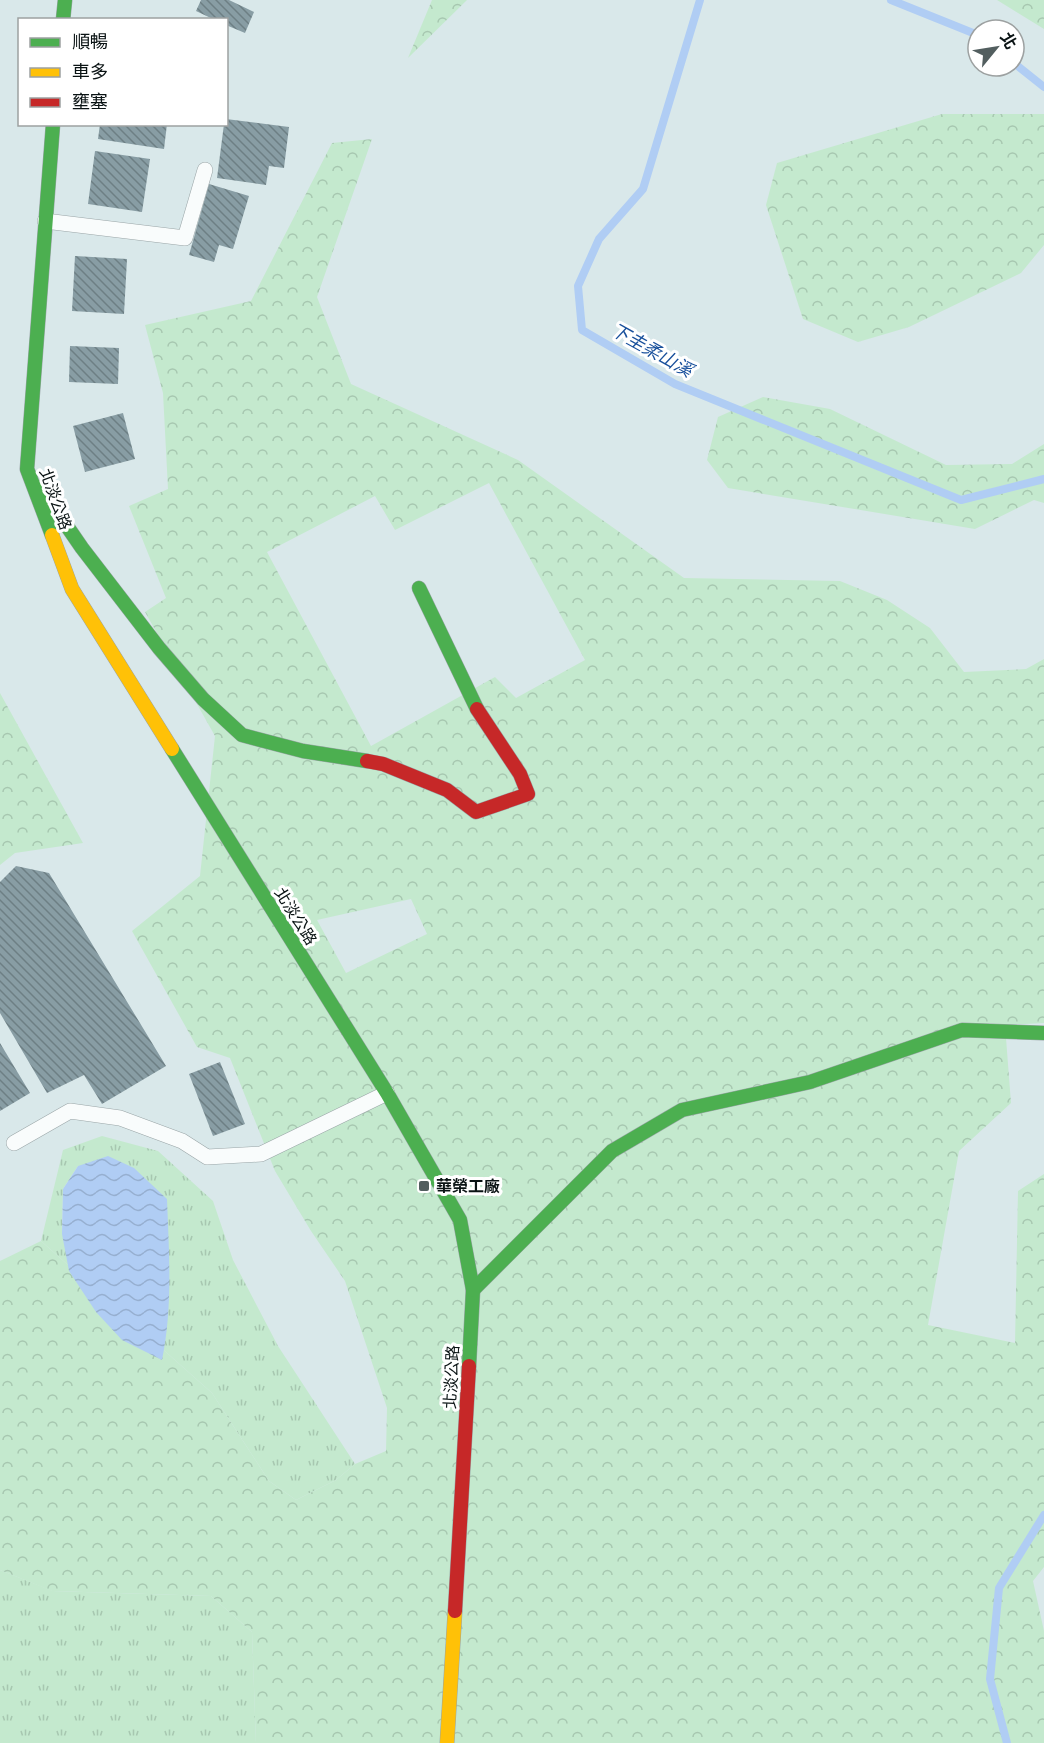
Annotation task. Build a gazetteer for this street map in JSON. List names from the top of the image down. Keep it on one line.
{"streets":{"main road":["北淡公路"]},"water":["下圭柔山溪"],"places":{"transit":["華榮工廠"]},"legend":["順暢","車多","壅塞"],"north":"top right"}
